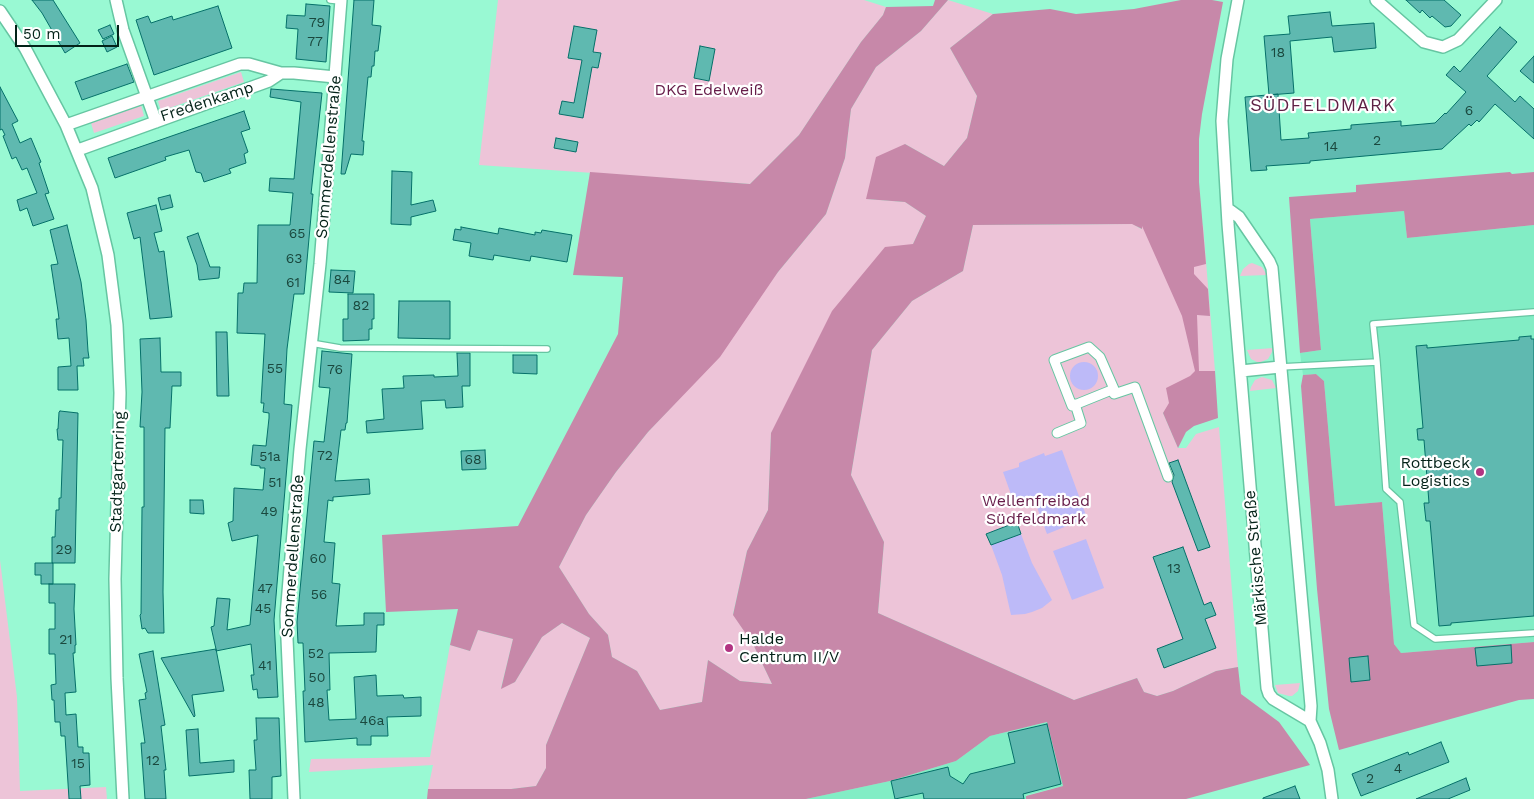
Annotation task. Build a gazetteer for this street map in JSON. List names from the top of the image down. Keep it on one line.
{"streets":{"street":["Fredenkamp","Sommerdellenstraße","Stadtgartenring","Märkische Straße"]},"crossings":[["Fredenkamp","Sommerdellenstraße"]],"districts":["SÜDFELDMARK"],"parks":["DKG Edelweiß","Wellenfreibad Südfeldmark"],"places":["Rottbeck Logistics","Halde Centrum II/V"],"house_numbers":["79","77","18","6","2","14","65","63","84","61","82","55","76","72","51a","68","51","49","29","60","13","47","56","45","21","52","41","50","48","46a","12","15","4","2"],"scale_bar":"50 m"}
